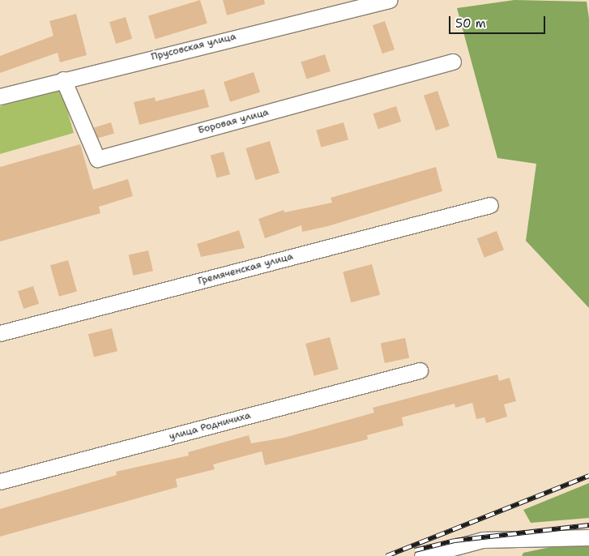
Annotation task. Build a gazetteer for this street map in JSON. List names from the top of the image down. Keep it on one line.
{"streets":{"street":["Прусовская улица","Боровая улица","Гремяченская улица","улица Родничиха"]},"crossings":[["Прусовская улица","Боровая улица"]],"scale_bar":"50 m"}
